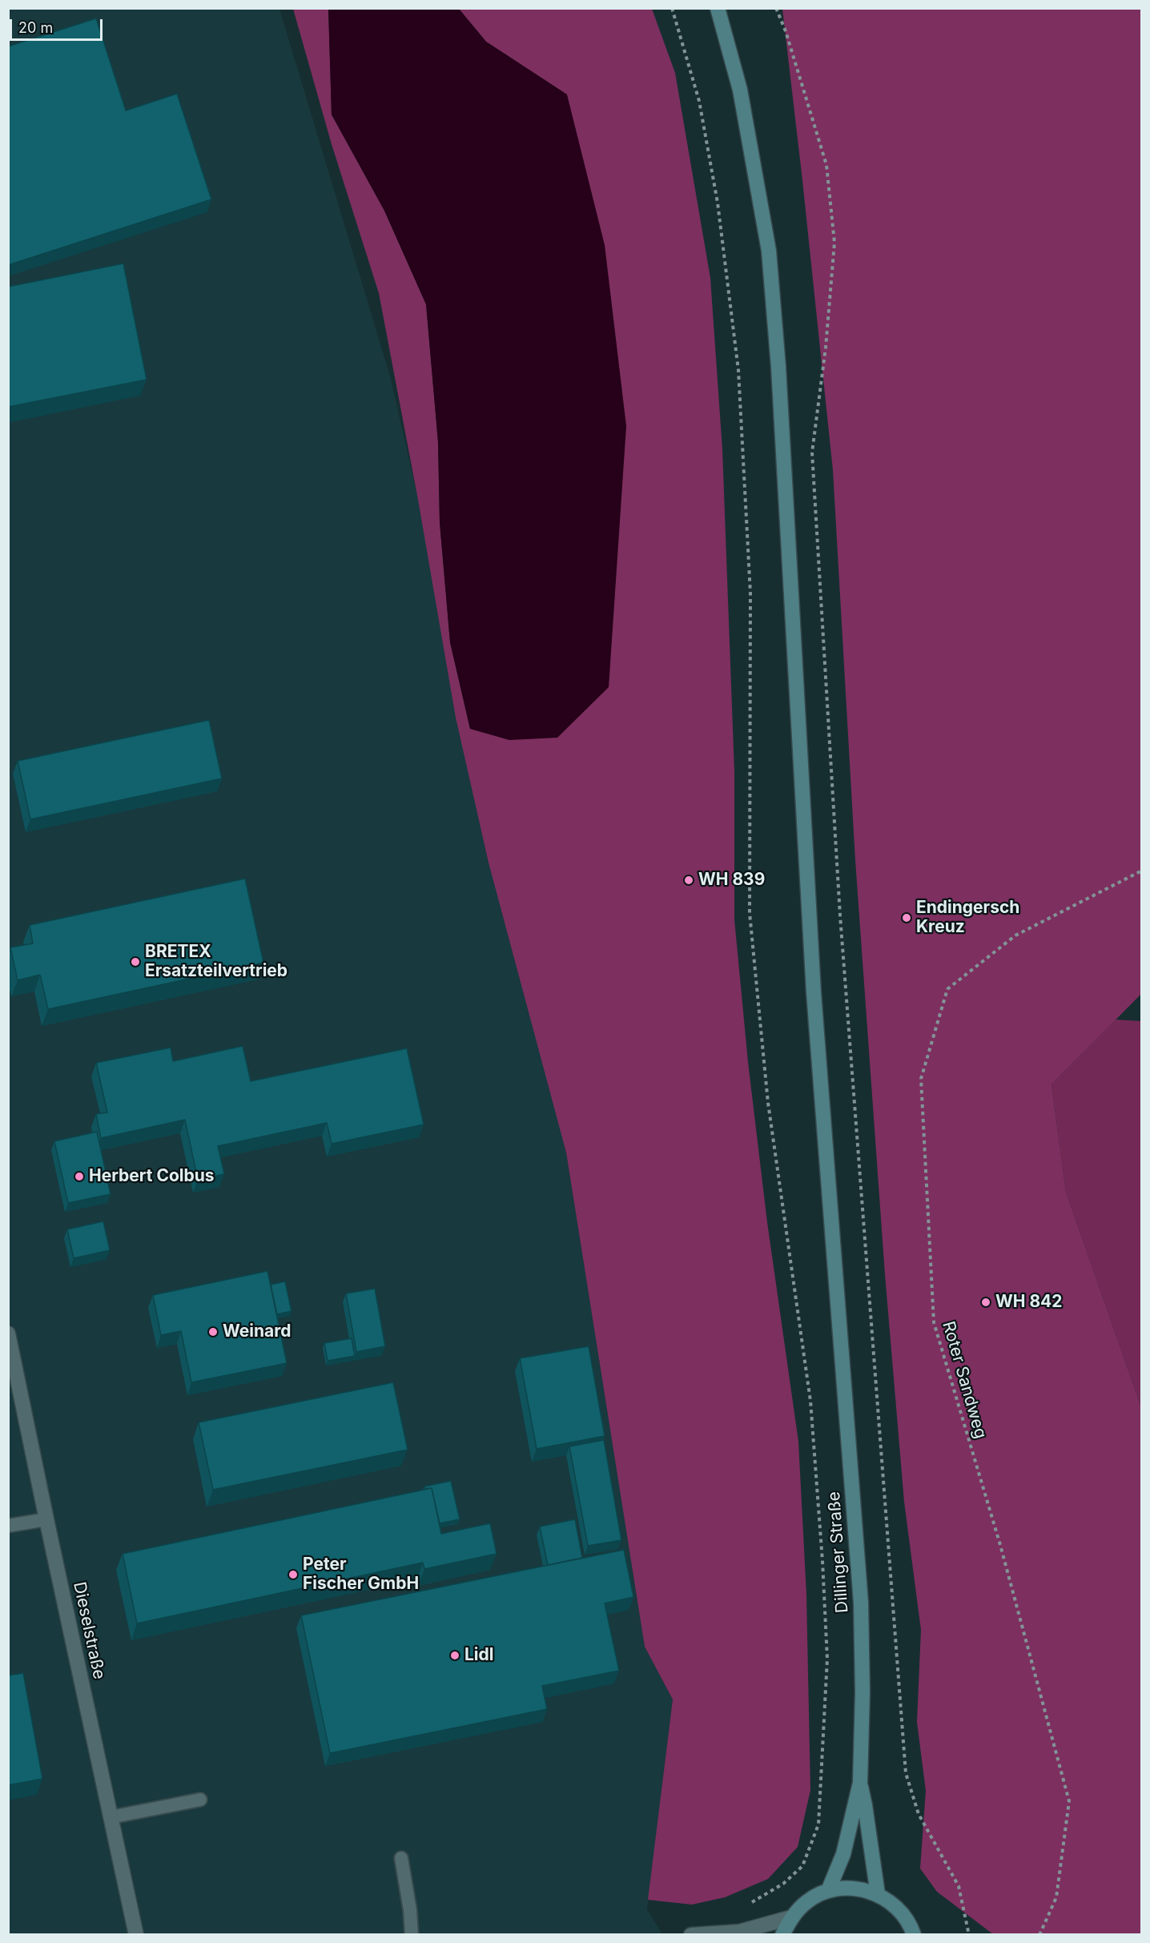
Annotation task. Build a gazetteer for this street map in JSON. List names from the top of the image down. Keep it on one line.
{"streets":{"street":["Dillinger Straße","Dieselstraße"],"path":["Roter Sandweg"]},"places":["WH 839","Endingersch Kreuz","BRETEX Ersatzteilvertrieb","Herbert Colbus","WH 842","Weinard","Peter Fischer GmbH","Lidl"],"scale_bar":"20 m"}
